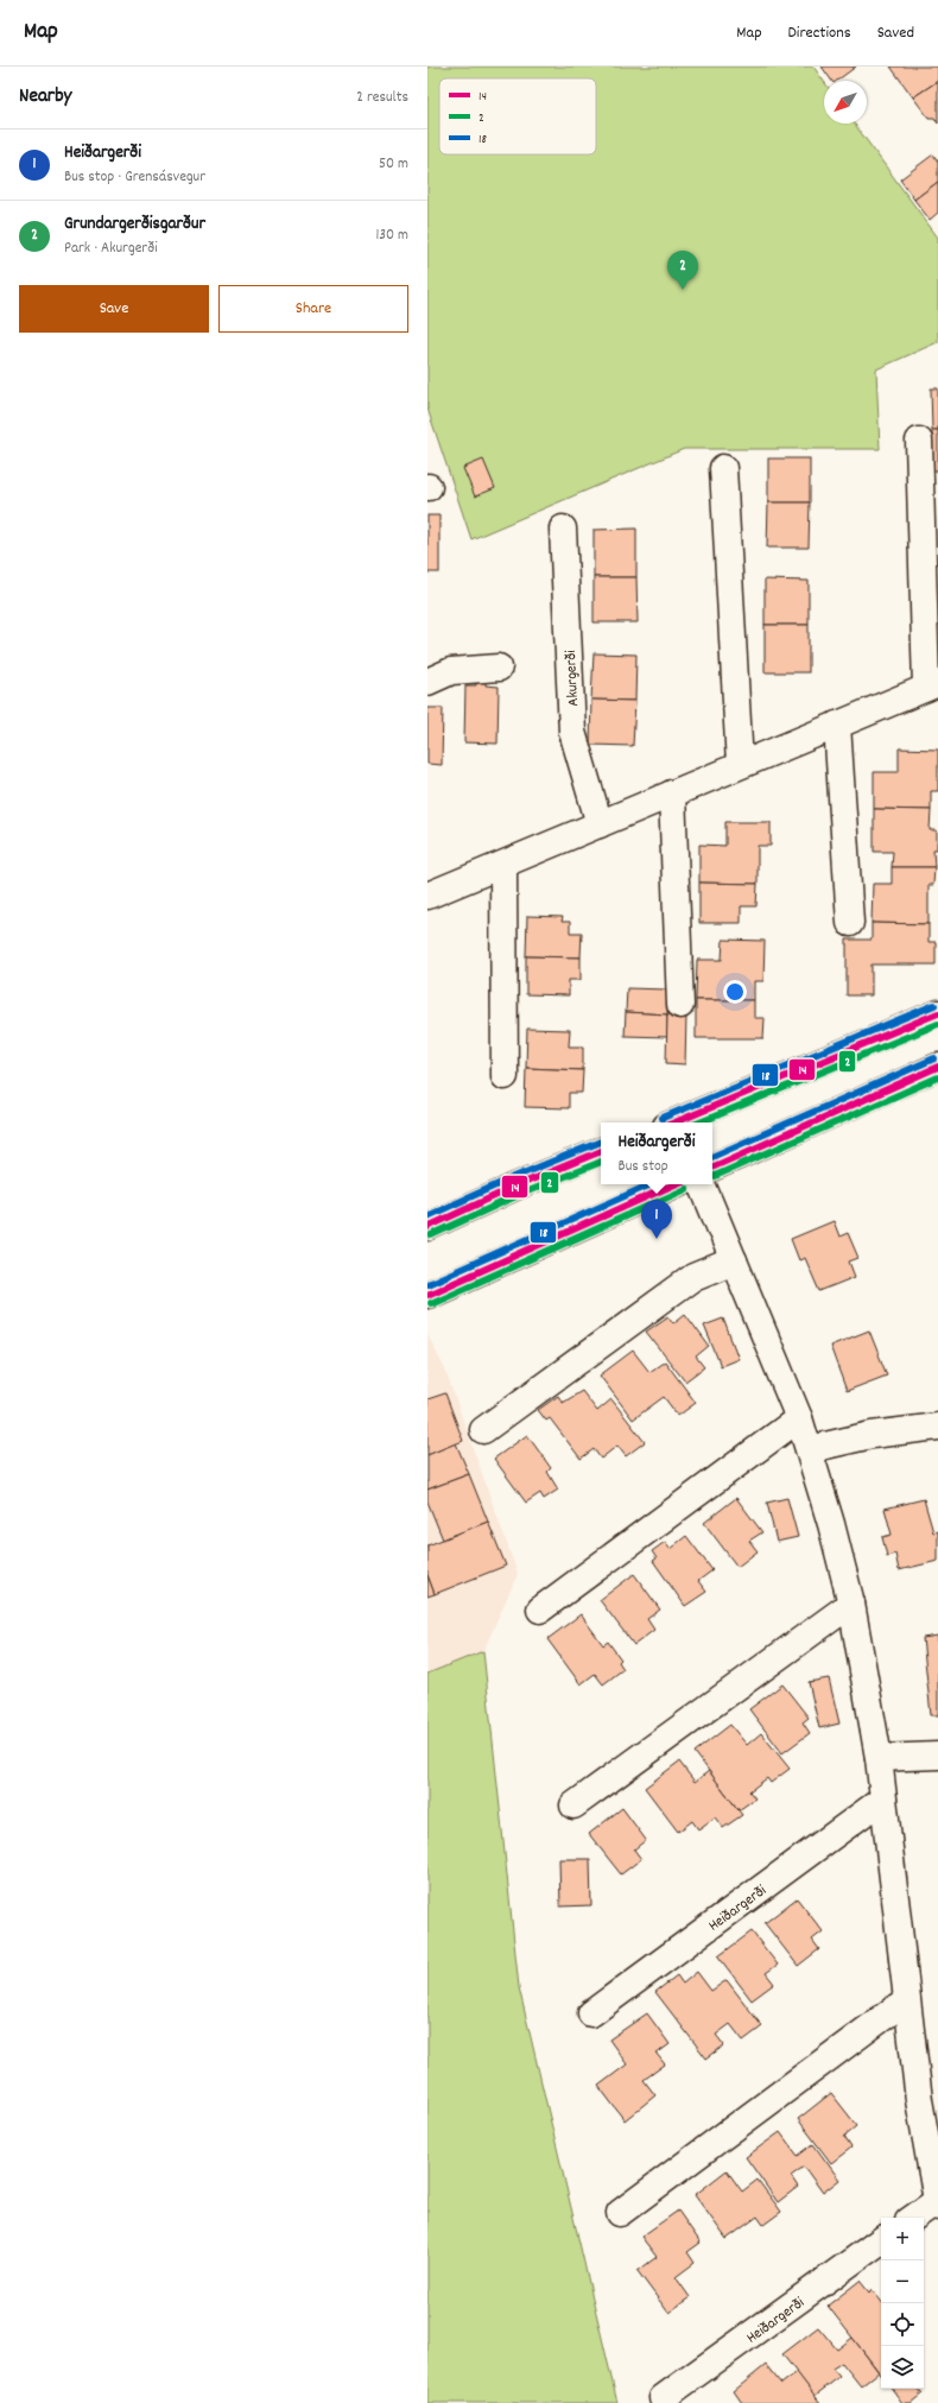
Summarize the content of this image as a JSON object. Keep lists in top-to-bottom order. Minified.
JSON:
{"streets":{"street":["Akurgerði","Heiðargerði"]},"lines":["transit line 18","transit line 14","transit line 2"],"legend":["14","2","18"],"north":"bottom left","page":{"header":"Map","nav":["Map","Directions","Saved"],"heading":["Nearby","2 results"],"list":[{"mark":"1","name":"Heiðargerði","note":"Bus stop · Grensásvegur","value":"50 m"},{"mark":"2","name":"Grundargerðisgarður","note":"Park · Akurgerði","value":"130 m"}],"pins":["2","1"],"buttons":["Save","Share"],"popup":["Heiðargerði","Bus stop"],"map_buttons":["+","−"]}}
